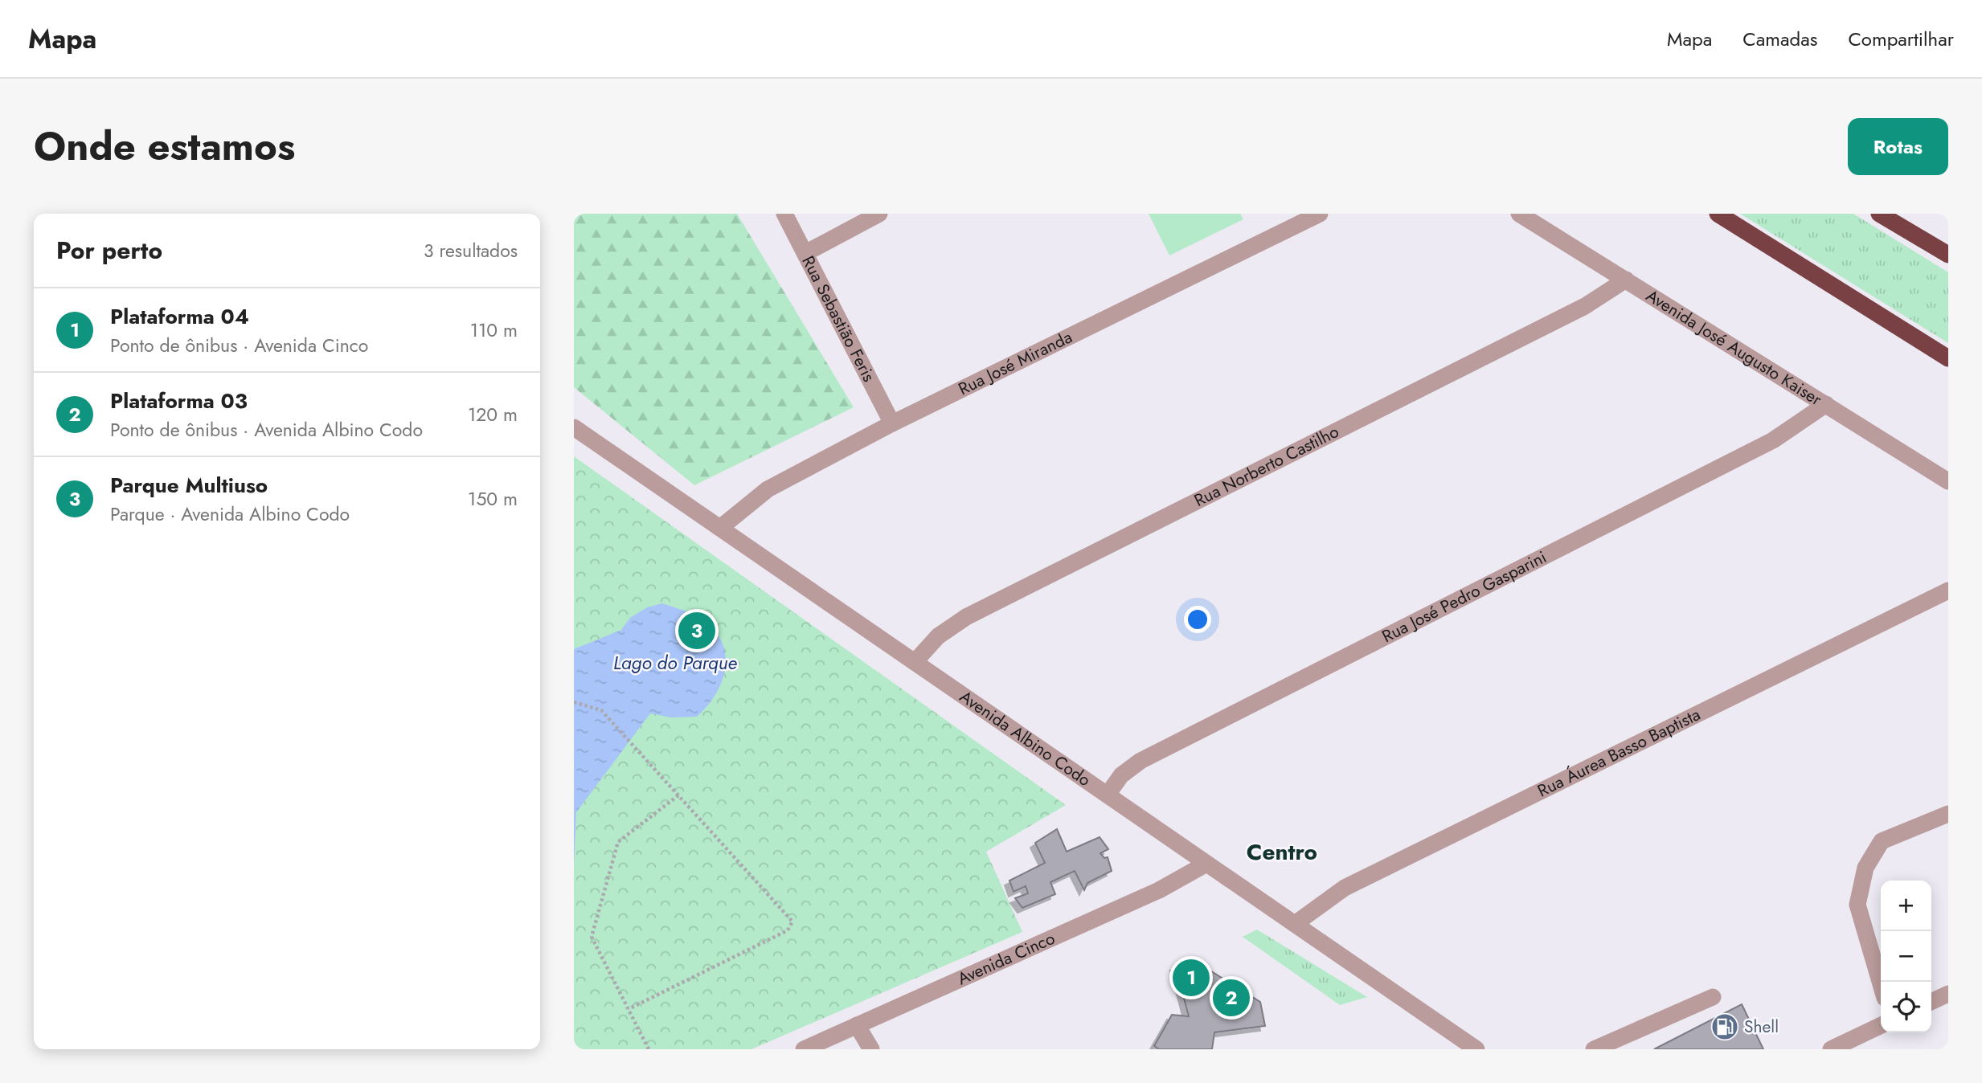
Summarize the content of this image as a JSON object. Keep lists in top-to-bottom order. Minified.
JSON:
{"streets":{"street":["Rua Sebastião Feris","Avenida José Augusto Kaiser","Rua José Miranda","Rua Norberto Castilho","Rua José Pedro Gasparini","Avenida Albino Codo","Rua Áurea Basso Baptista","Avenida Cinco"]},"crossings":[["Rua Sebastião Feris","Rua José Miranda"],["Avenida José Augusto Kaiser","Rua Norberto Castilho"],["Avenida José Augusto Kaiser","Rua José Pedro Gasparini"],["Rua José Miranda","Avenida Albino Codo"],["Rua Norberto Castilho","Avenida Albino Codo"],["Rua José Pedro Gasparini","Avenida Albino Codo"],["Avenida Albino Codo","Rua Áurea Basso Baptista"],["Avenida Albino Codo","Avenida Cinco"]],"districts":["Centro"],"water":["Lago do Parque"],"places":{"fuel station":["Shell"]},"page":{"header":"Mapa","nav":["Mapa","Camadas","Compartilhar"],"title":"Onde estamos","buttons":"Rotas","heading":["Por perto","3 resultados"],"list":[{"mark":"1","name":"Plataforma 04","note":"Ponto de ônibus · Avenida Cinco","value":"110 m"},{"mark":"2","name":"Plataforma 03","note":"Ponto de ônibus · Avenida Albino Codo","value":"120 m"},{"mark":"3","name":"Parque Multiuso","note":"Parque · Avenida Albino Codo","value":"150 m"}],"pins":["3","1","2"],"map_buttons":["+","−"]}}
